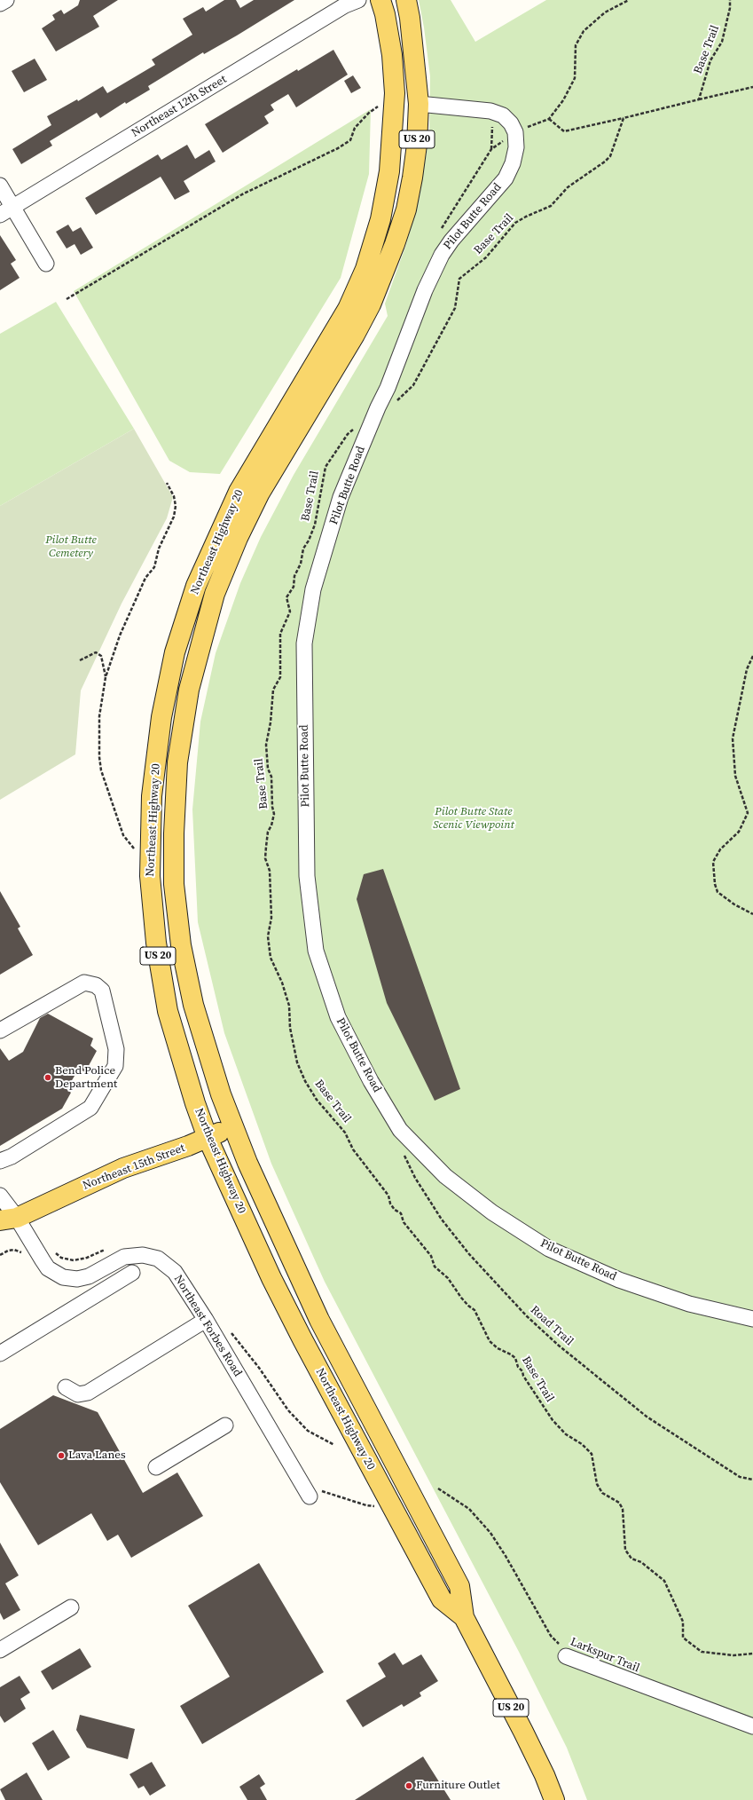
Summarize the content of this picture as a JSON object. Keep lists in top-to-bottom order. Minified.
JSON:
{"streets":{"main road":["US 20","Northeast Highway 20","Northeast 15th Street"],"street":["Northeast 12th Street","Pilot Butte Road","Northeast Forbes Road"],"path":["Base Trail","Road Trail","Larkspur Trail"]},"crossings":[["Northeast Highway 20","Northeast 15th Street"],["Northeast 15th Street","Northeast Forbes Road"]],"parks":["Pilot Butte Cemetery","Pilot Butte State Scenic Viewpoint"],"places":["Bend Police Department","Lava Lanes","Furniture Outlet"]}
